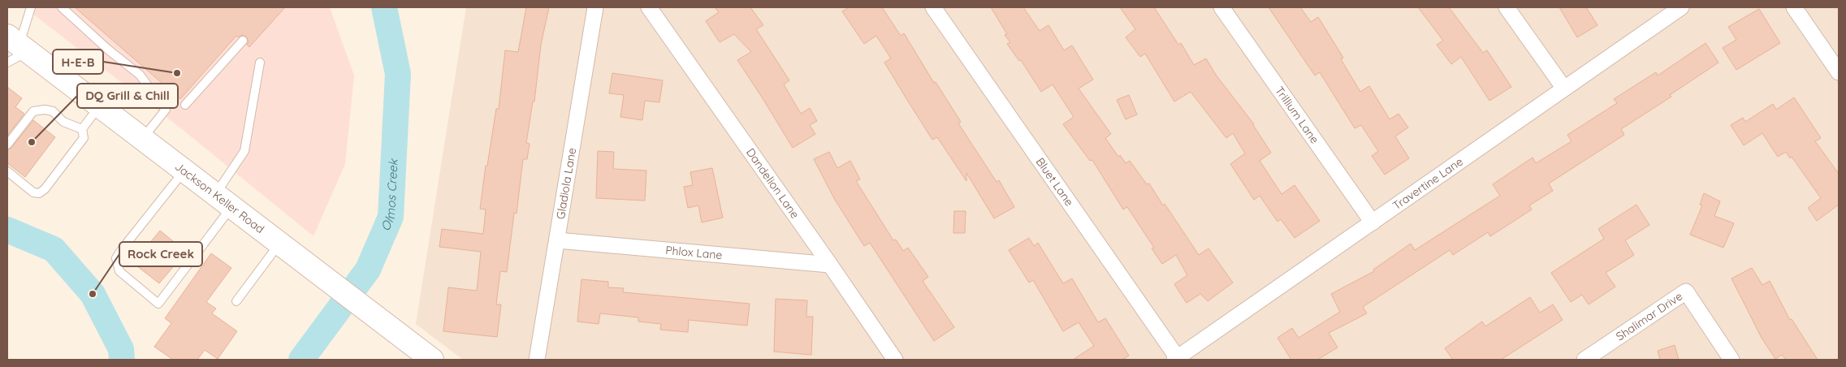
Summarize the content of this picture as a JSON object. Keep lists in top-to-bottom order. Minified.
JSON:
{"streets":{"main road":["Jackson Keller Road"],"street":["Trillium Lane","Dandelion Lane","Bluet Lane","Gladiola Lane","Travertine Lane","Phlox Lane","Shalimar Drive"]},"crossings":[["Trillium Lane","Travertine Lane"],["Dandelion Lane","Phlox Lane"],["Bluet Lane","Travertine Lane"],["Gladiola Lane","Phlox Lane"]],"water":["Olmos Creek"],"places":["H-E-B","DQ Grill & Chill","Rock Creek"]}
